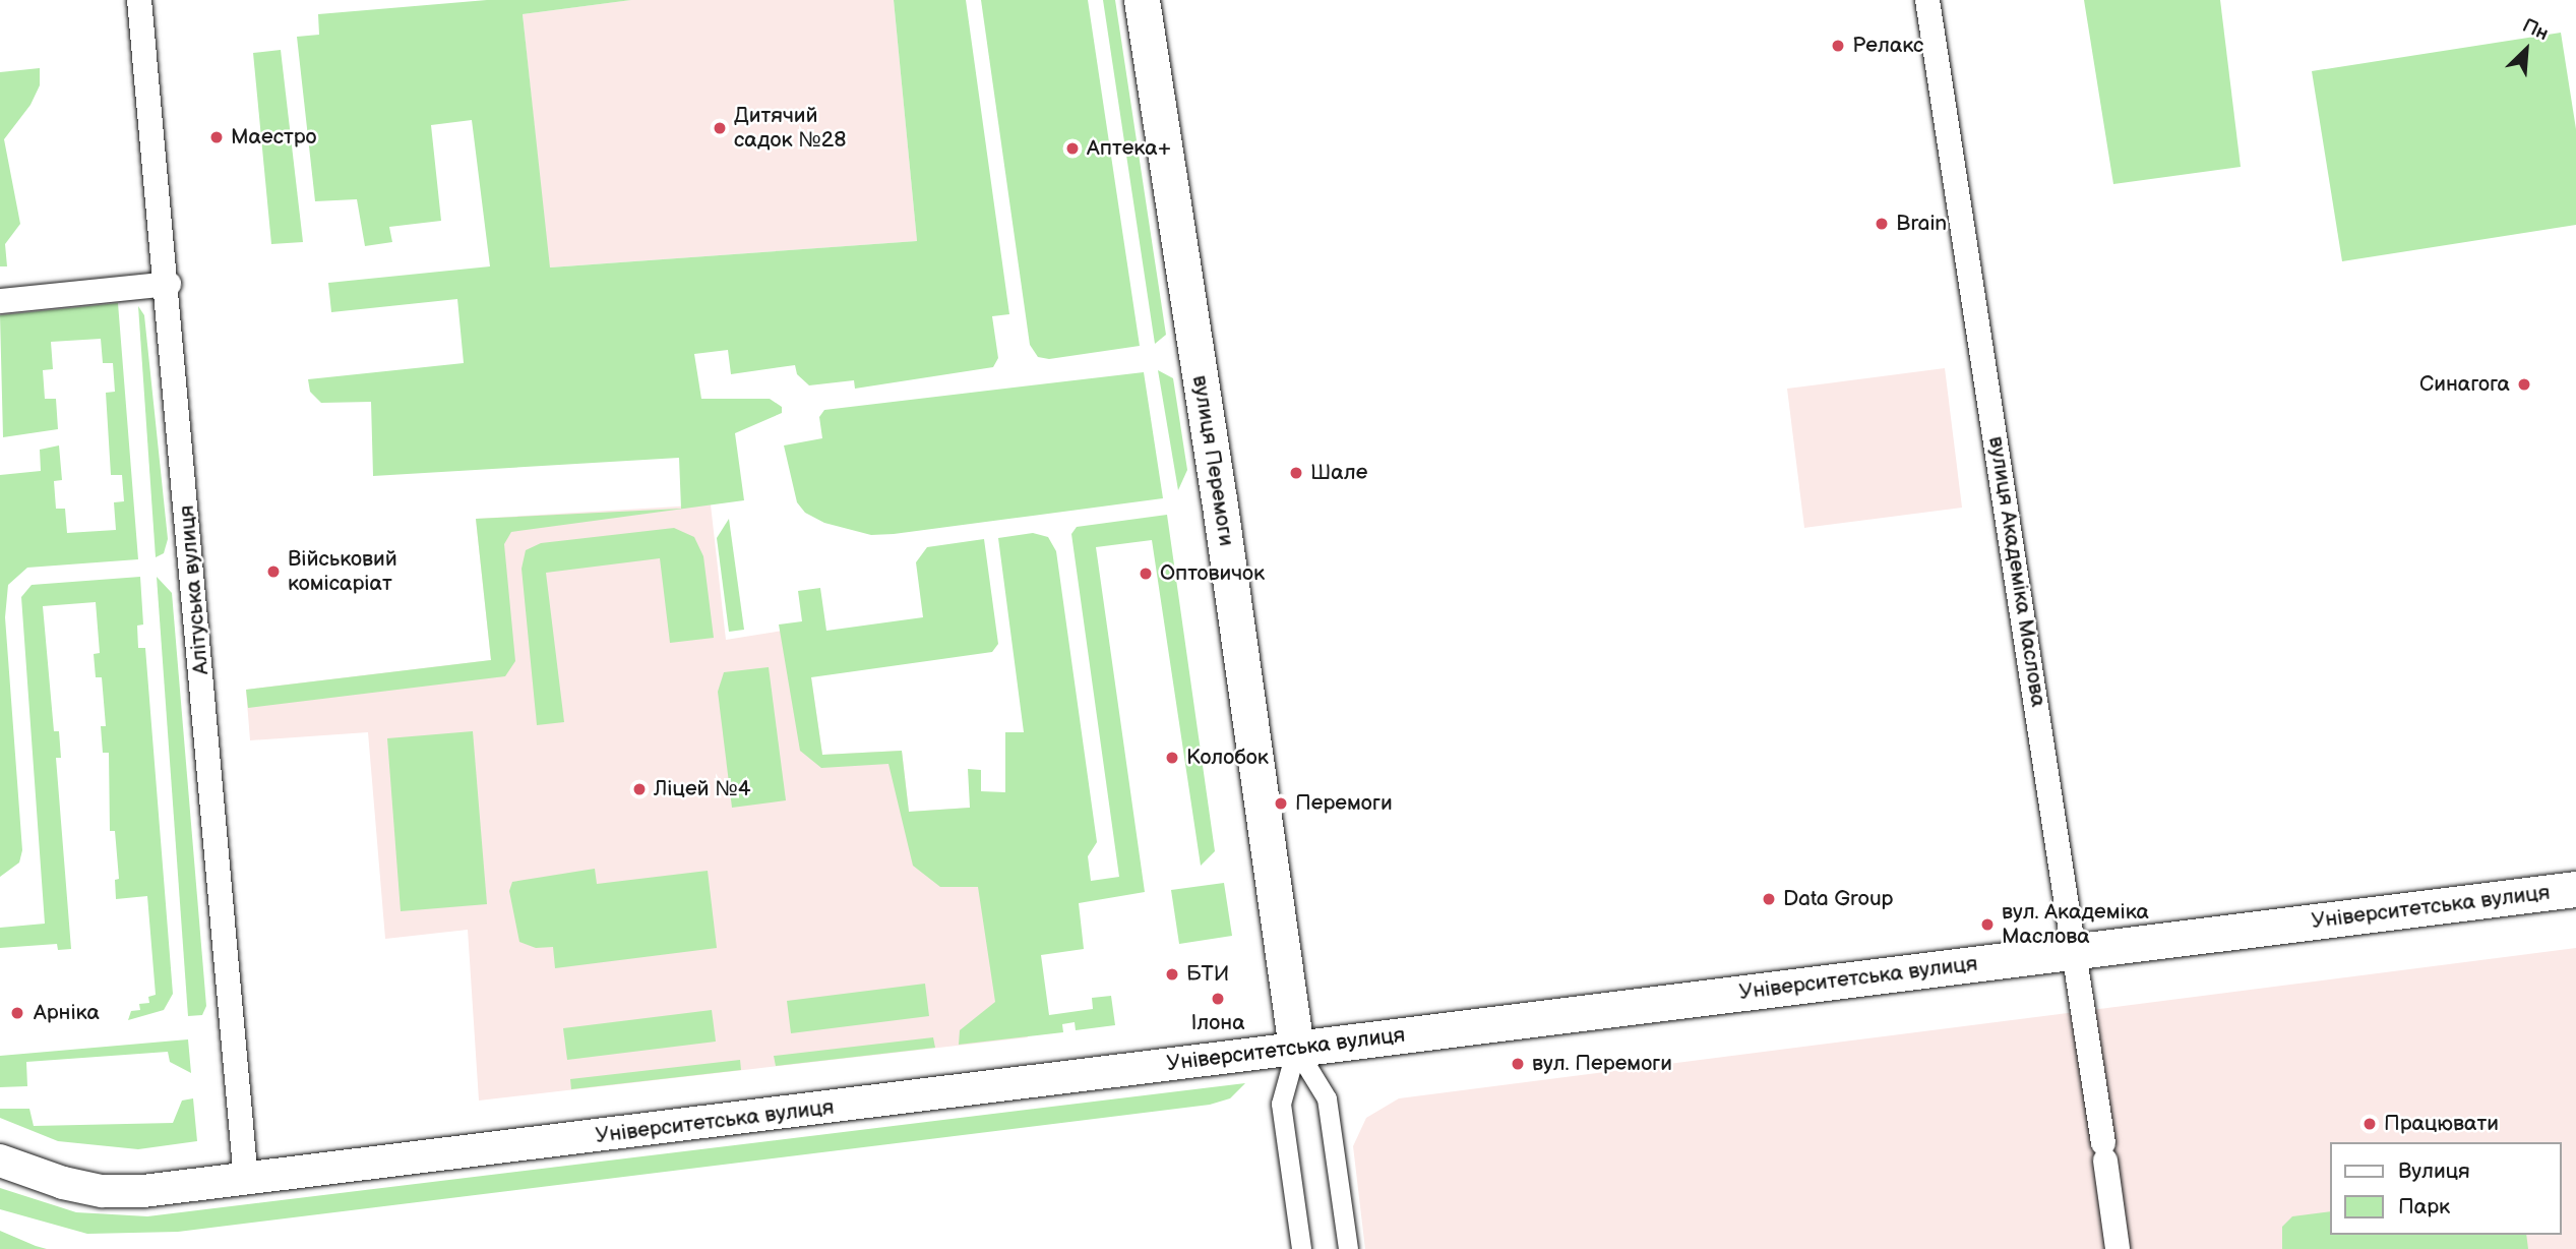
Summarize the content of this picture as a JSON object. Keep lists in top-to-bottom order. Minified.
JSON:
{"streets":{"main road":["вулиця Перемоги","Університетська вулиця"],"street":["вулиця Академіка Маслова","Алітуська вулиця"]},"crossings":[["вулиця Перемоги","Університетська вулиця"],["вулиця Академіка Маслова","Університетська вулиця"],["Алітуська вулиця","Університетська вулиця"]],"places":["Релакс","Дитячий садок №28","Маестро","Аптека+","Brain","Синагога","Шале","Військовий комісаріат","Оптовичок","Колобок","Ліцей №4","Перемоги","Data Group","вул. Академіка Маслова","БТИ","Ілона","Арніка","вул. Перемоги","Працювати"],"legend":["Вулиця","Парк"],"north":"top right"}
